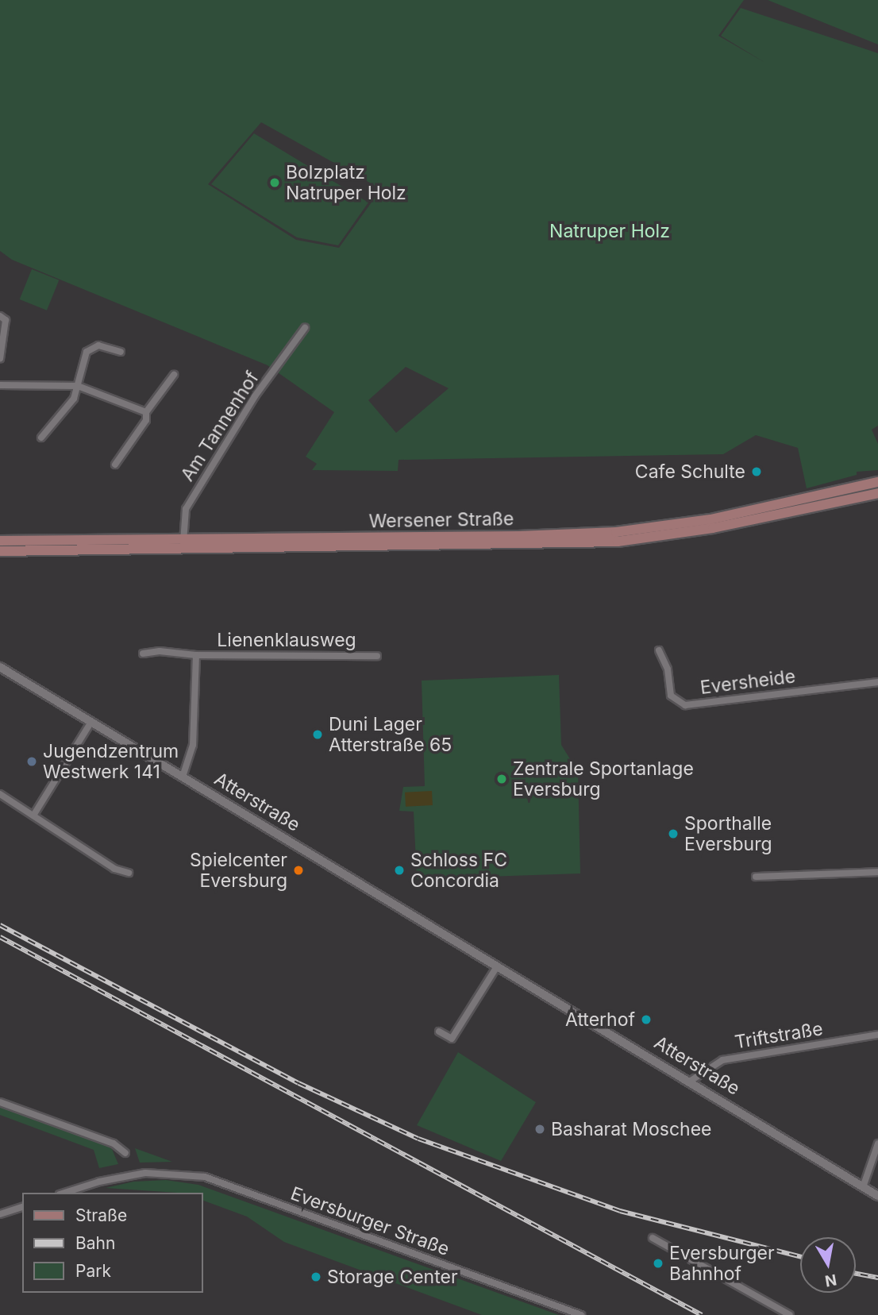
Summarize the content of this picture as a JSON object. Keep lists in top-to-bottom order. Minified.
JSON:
{"streets":{"main road":["Wersener Straße"],"street":["Am Tannenhof","Lienenklausweg","Eversheide","Atterstraße","Triftstraße","Eversburger Straße"]},"crossings":[["Am Tannenhof","Wersener Straße"],["Atterstraße","Triftstraße"]],"parks":["Natruper Holz"],"places":["Bolzplatz Natruper Holz","Cafe Schulte","Duni Lager Atterstraße 65","Jugendzentrum Westwerk 141","Zentrale Sportanlage Eversburg","Sporthalle Eversburg","Spielcenter Eversburg","Schloss FC Concordia","Atterhof","Basharat Moschee","Eversburger Bahnhof","Storage Center"],"legend":["Straße","Bahn","Park"],"north":"bottom"}
